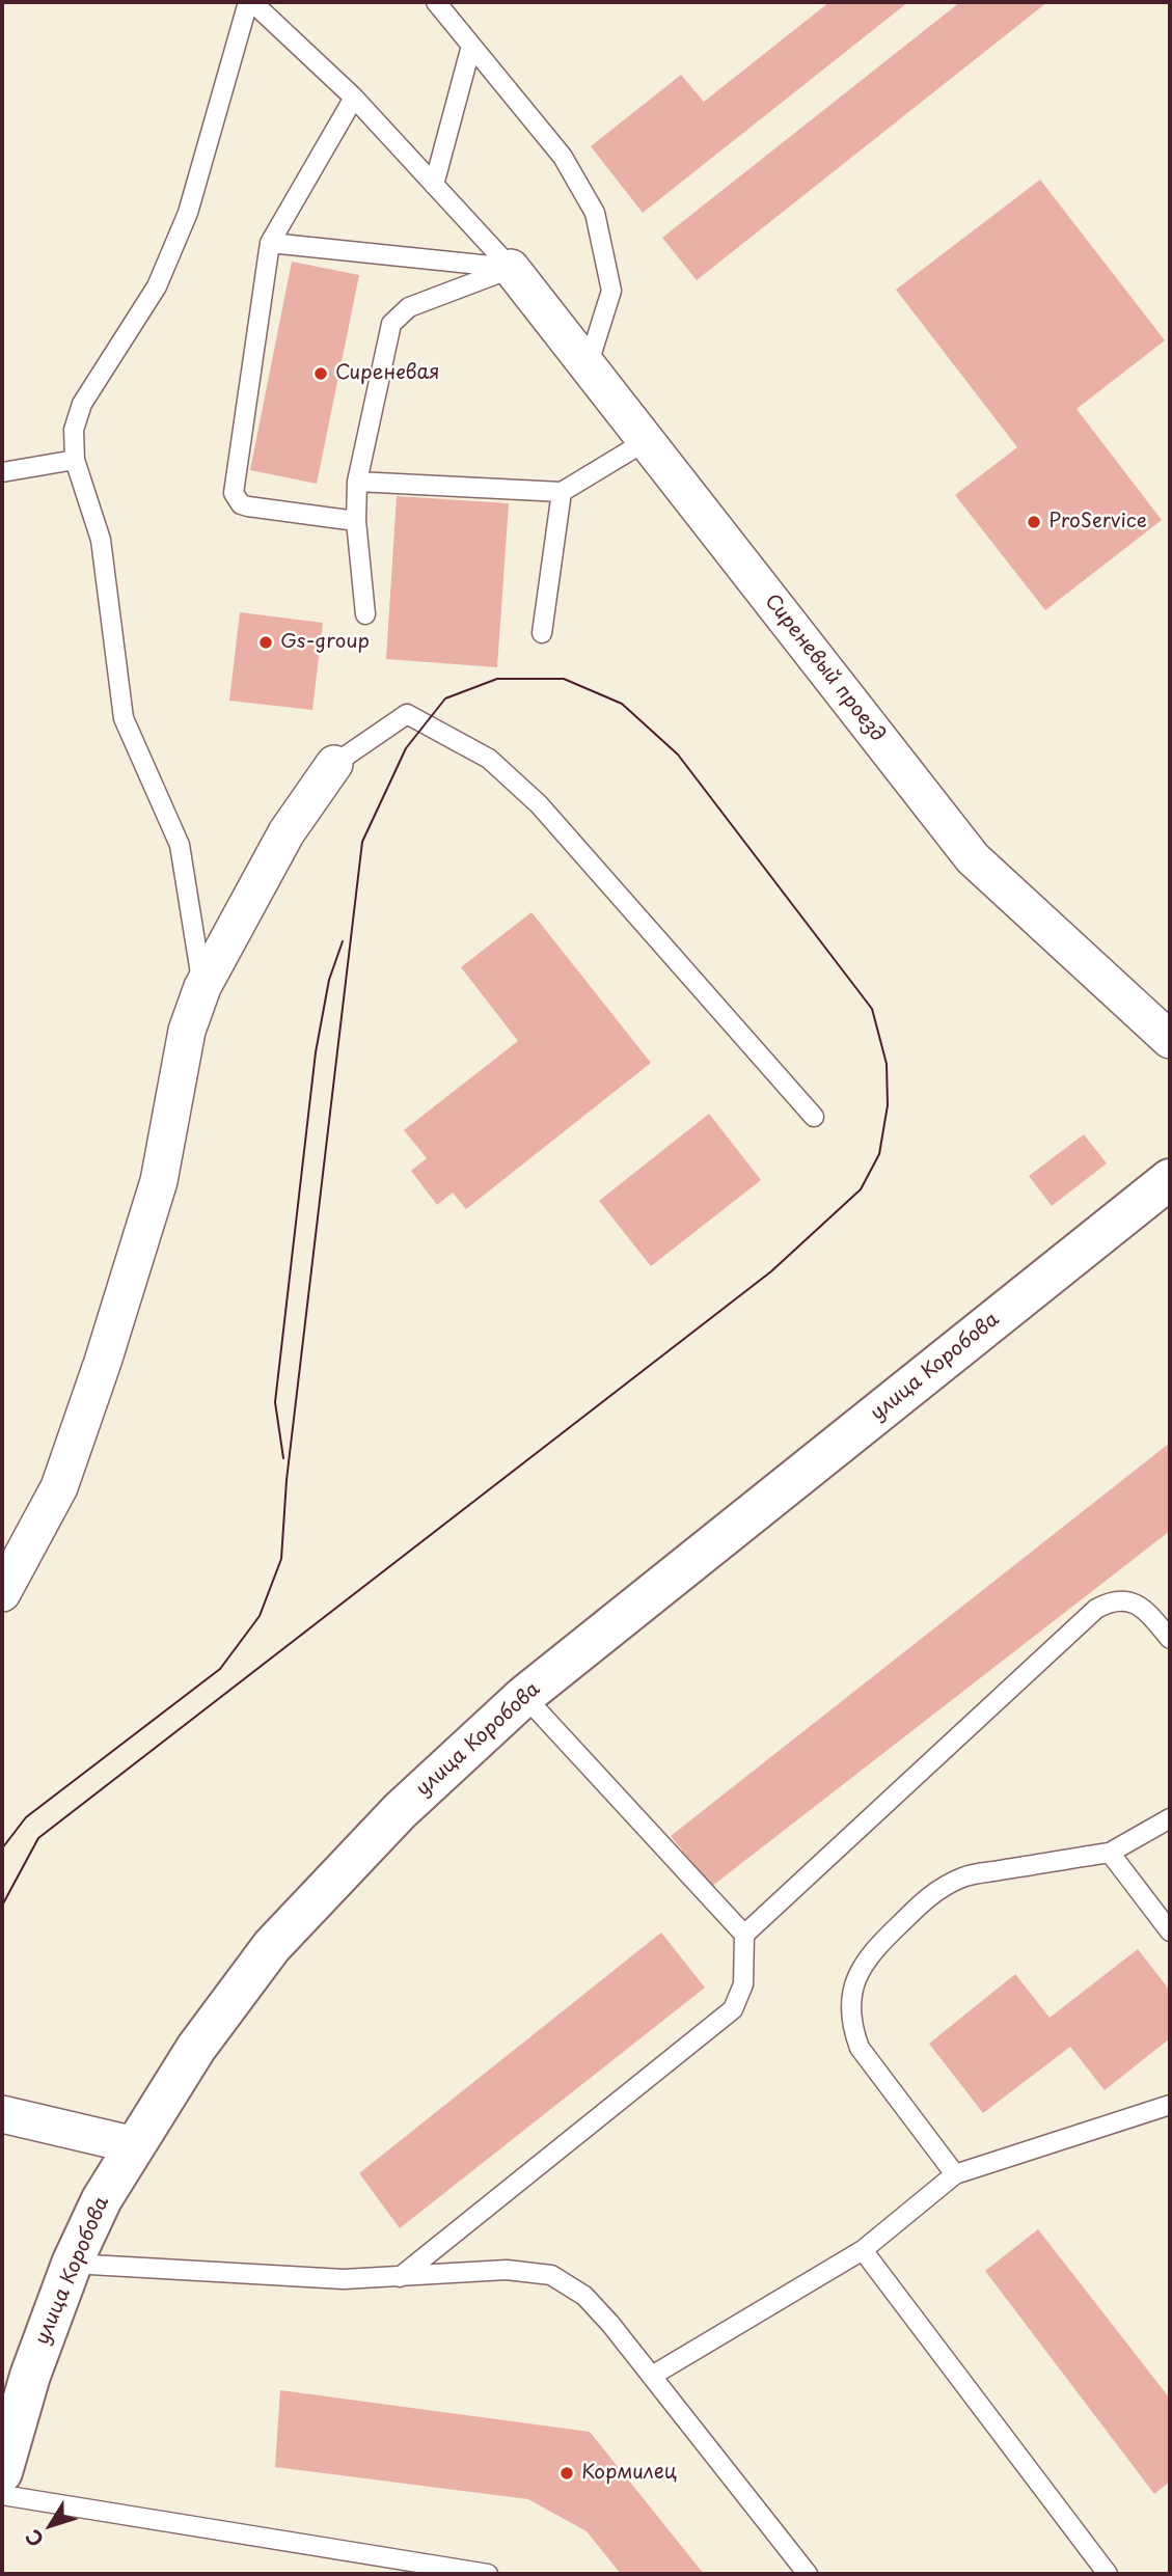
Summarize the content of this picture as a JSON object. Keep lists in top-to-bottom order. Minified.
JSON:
{"streets":{"street":["Сиреневый проезд","улица Коробова"]},"places":["Сиреневая","ProService","Gs-group","Кормилец"],"north":"bottom left"}
